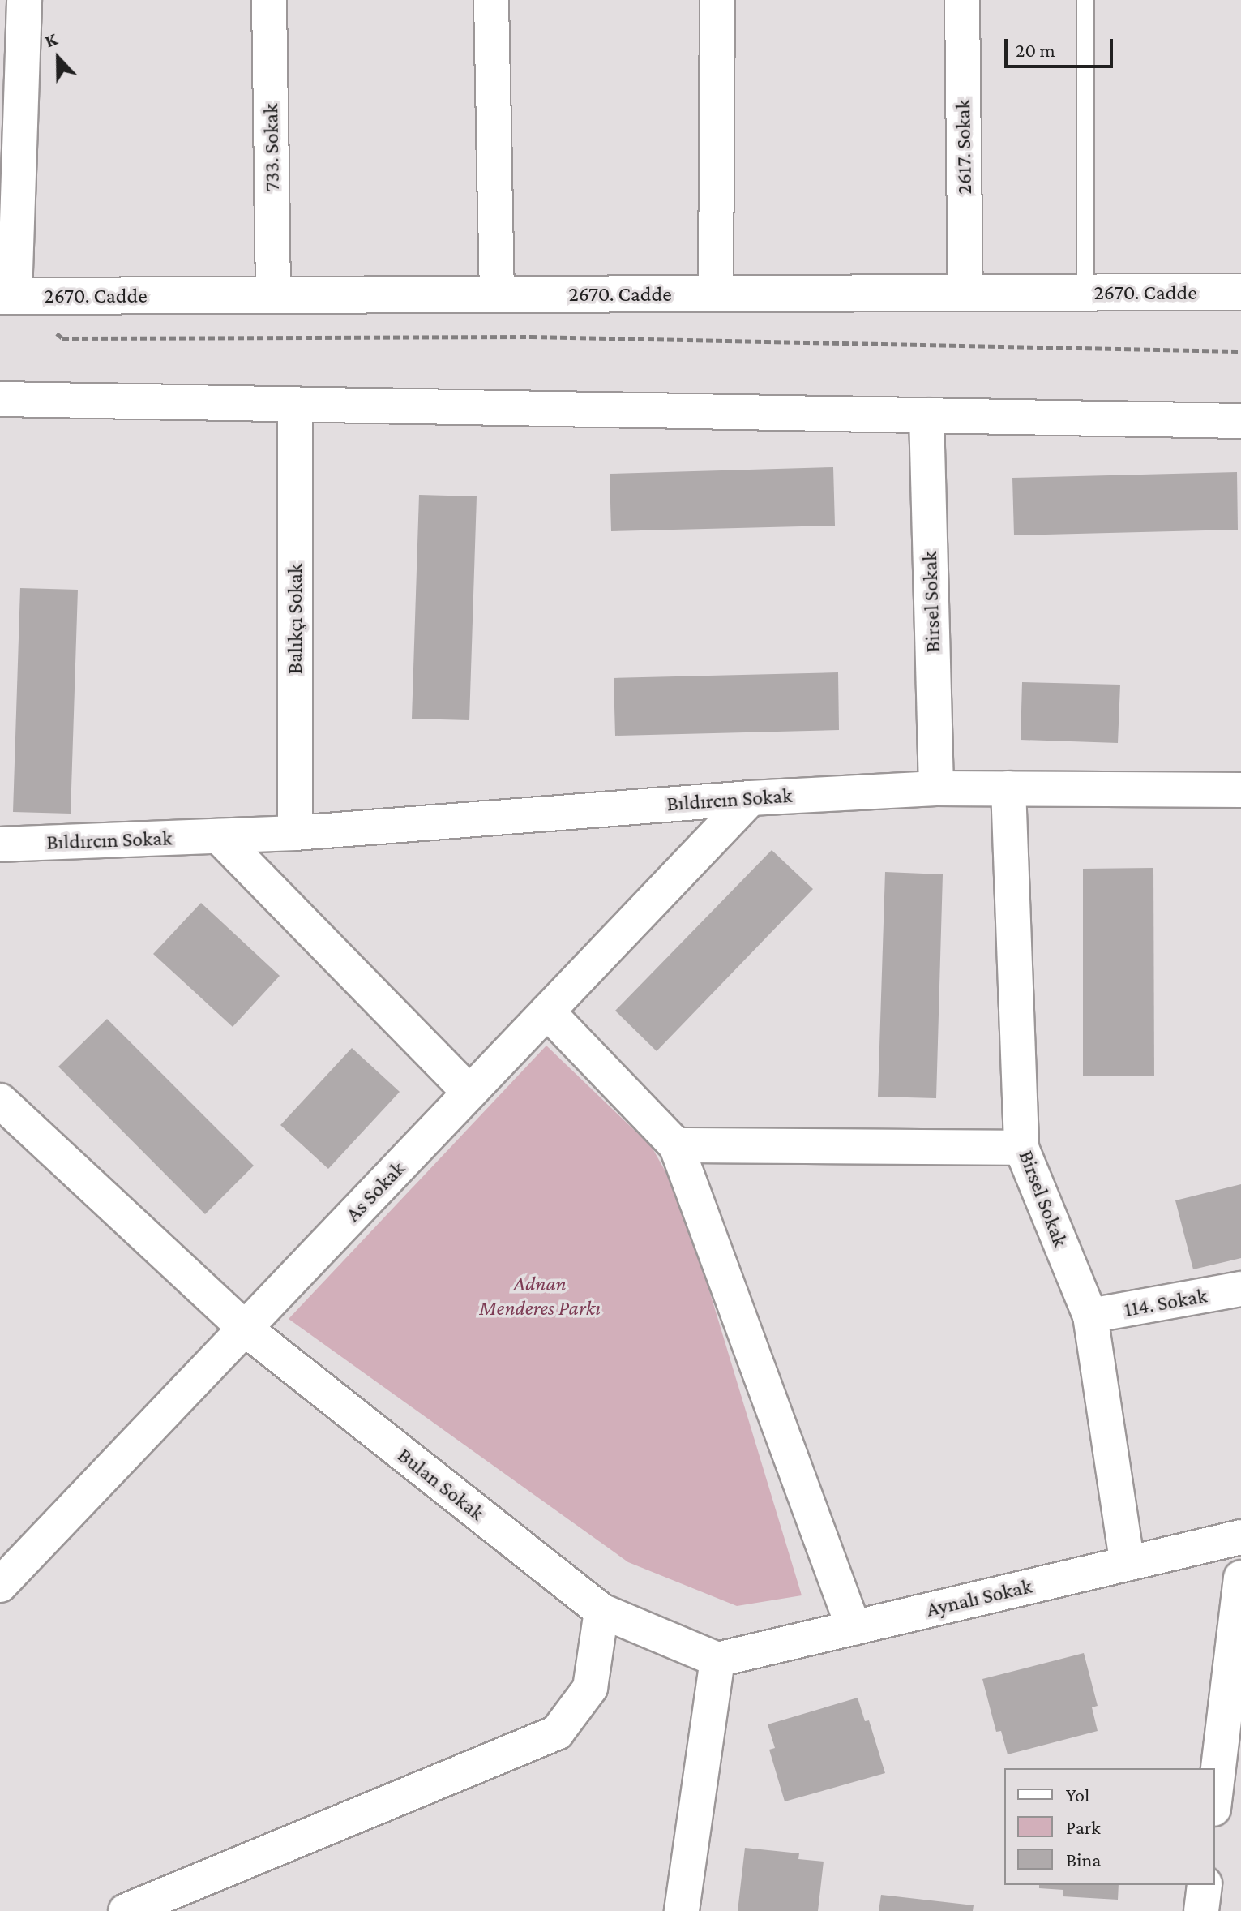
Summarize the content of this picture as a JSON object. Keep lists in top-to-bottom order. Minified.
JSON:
{"streets":{"main road":["2670. Cadde"],"street":["2617. Sokak","733. Sokak","Birsel Sokak","Balıkçı Sokak","Bıldırcın Sokak","As Sokak","114. Sokak","Bulan Sokak","Aynalı Sokak"]},"crossings":[["2617. Sokak","2670. Cadde"],["733. Sokak","2670. Cadde"],["Birsel Sokak","Bıldırcın Sokak"],["Birsel Sokak","114. Sokak"],["Birsel Sokak","Aynalı Sokak"],["Balıkçı Sokak","Bıldırcın Sokak"],["Bıldırcın Sokak","As Sokak"],["As Sokak","Bulan Sokak"],["Bulan Sokak","Aynalı Sokak"]],"parks":["Adnan Menderes Parkı"],"legend":["Yol","Park","Bina"],"scale_bar":"20 m","north":"top"}
